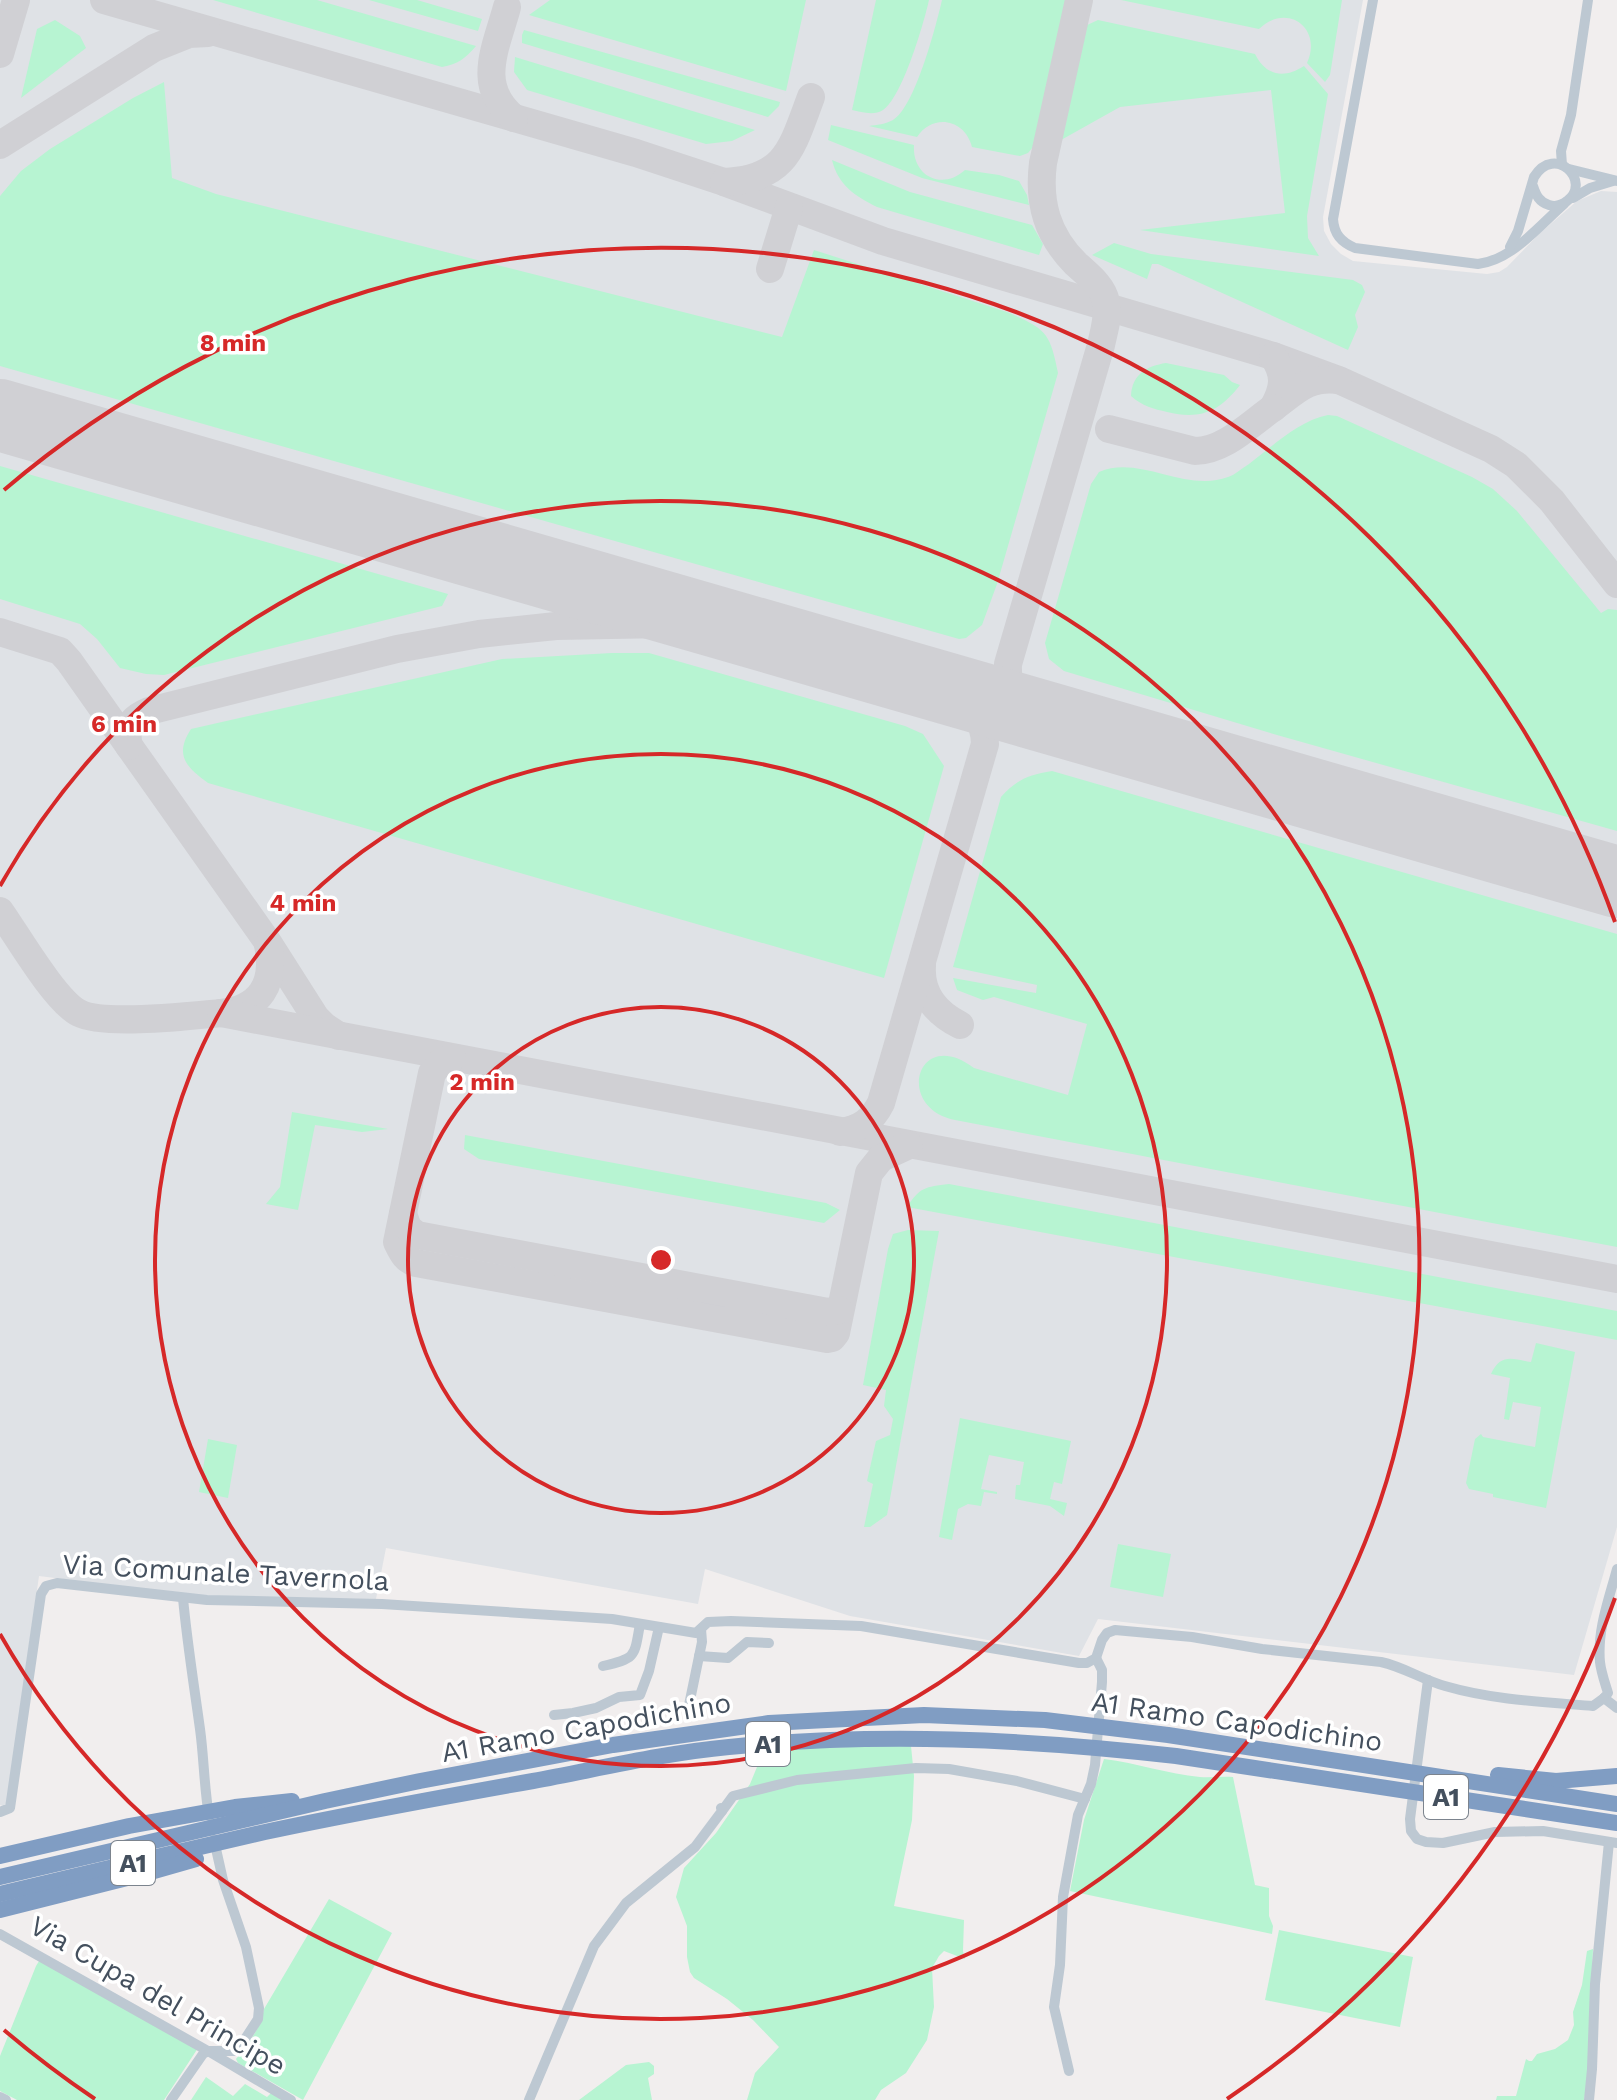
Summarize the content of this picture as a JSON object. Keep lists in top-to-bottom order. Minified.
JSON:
{"streets":{"highway":["A1 Ramo Capodichino","A1"],"street":["Via Comunale Tavernola","Via Cupa del Principe"]},"rings":["8 min","6 min","4 min","2 min"]}
